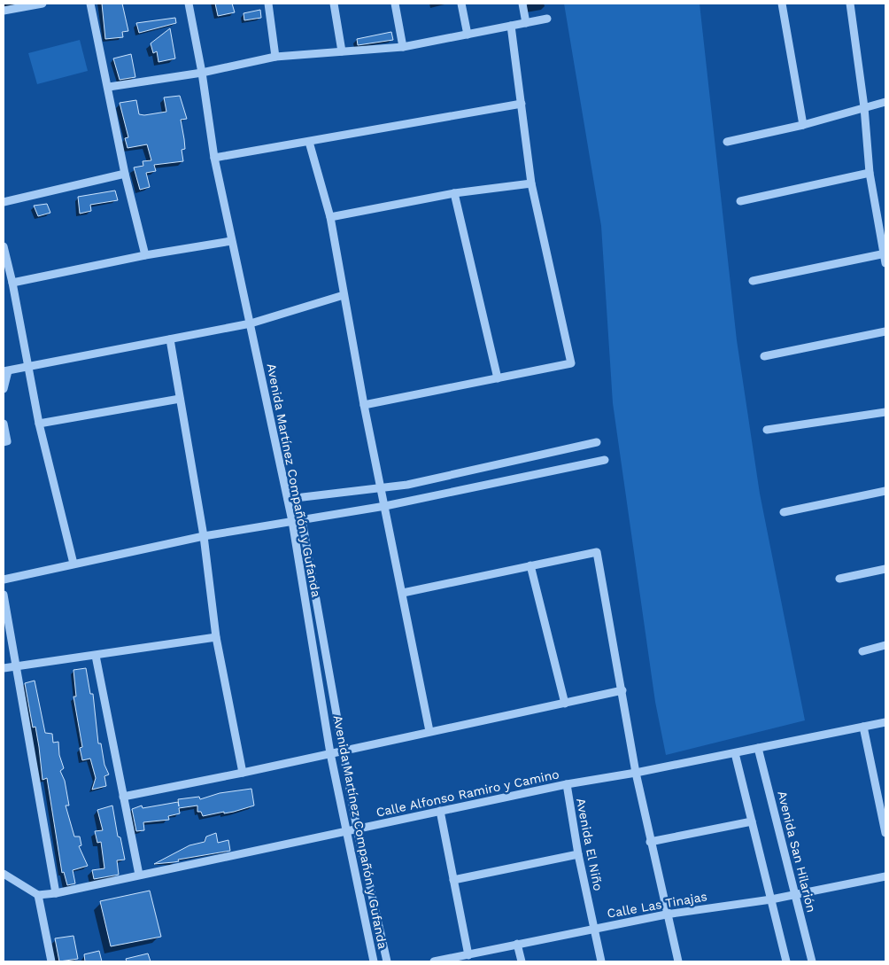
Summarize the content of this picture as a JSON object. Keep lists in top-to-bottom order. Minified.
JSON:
{"streets":{"street":["Avenida Martínez Compañón y Gufanda","Calle Alfonso Ramiro y Camino","Avenida El Niño","Avenida San Hilarión","Calle Las Tinajas"]},"crossings":[["Avenida Martínez Compañón y Gufanda","Calle Alfonso Ramiro y Camino"],["Calle Alfonso Ramiro y Camino","Avenida El Niño"],["Calle Alfonso Ramiro y Camino","Avenida San Hilarión"],["Avenida El Niño","Calle Las Tinajas"],["Avenida San Hilarión","Calle Las Tinajas"]]}
